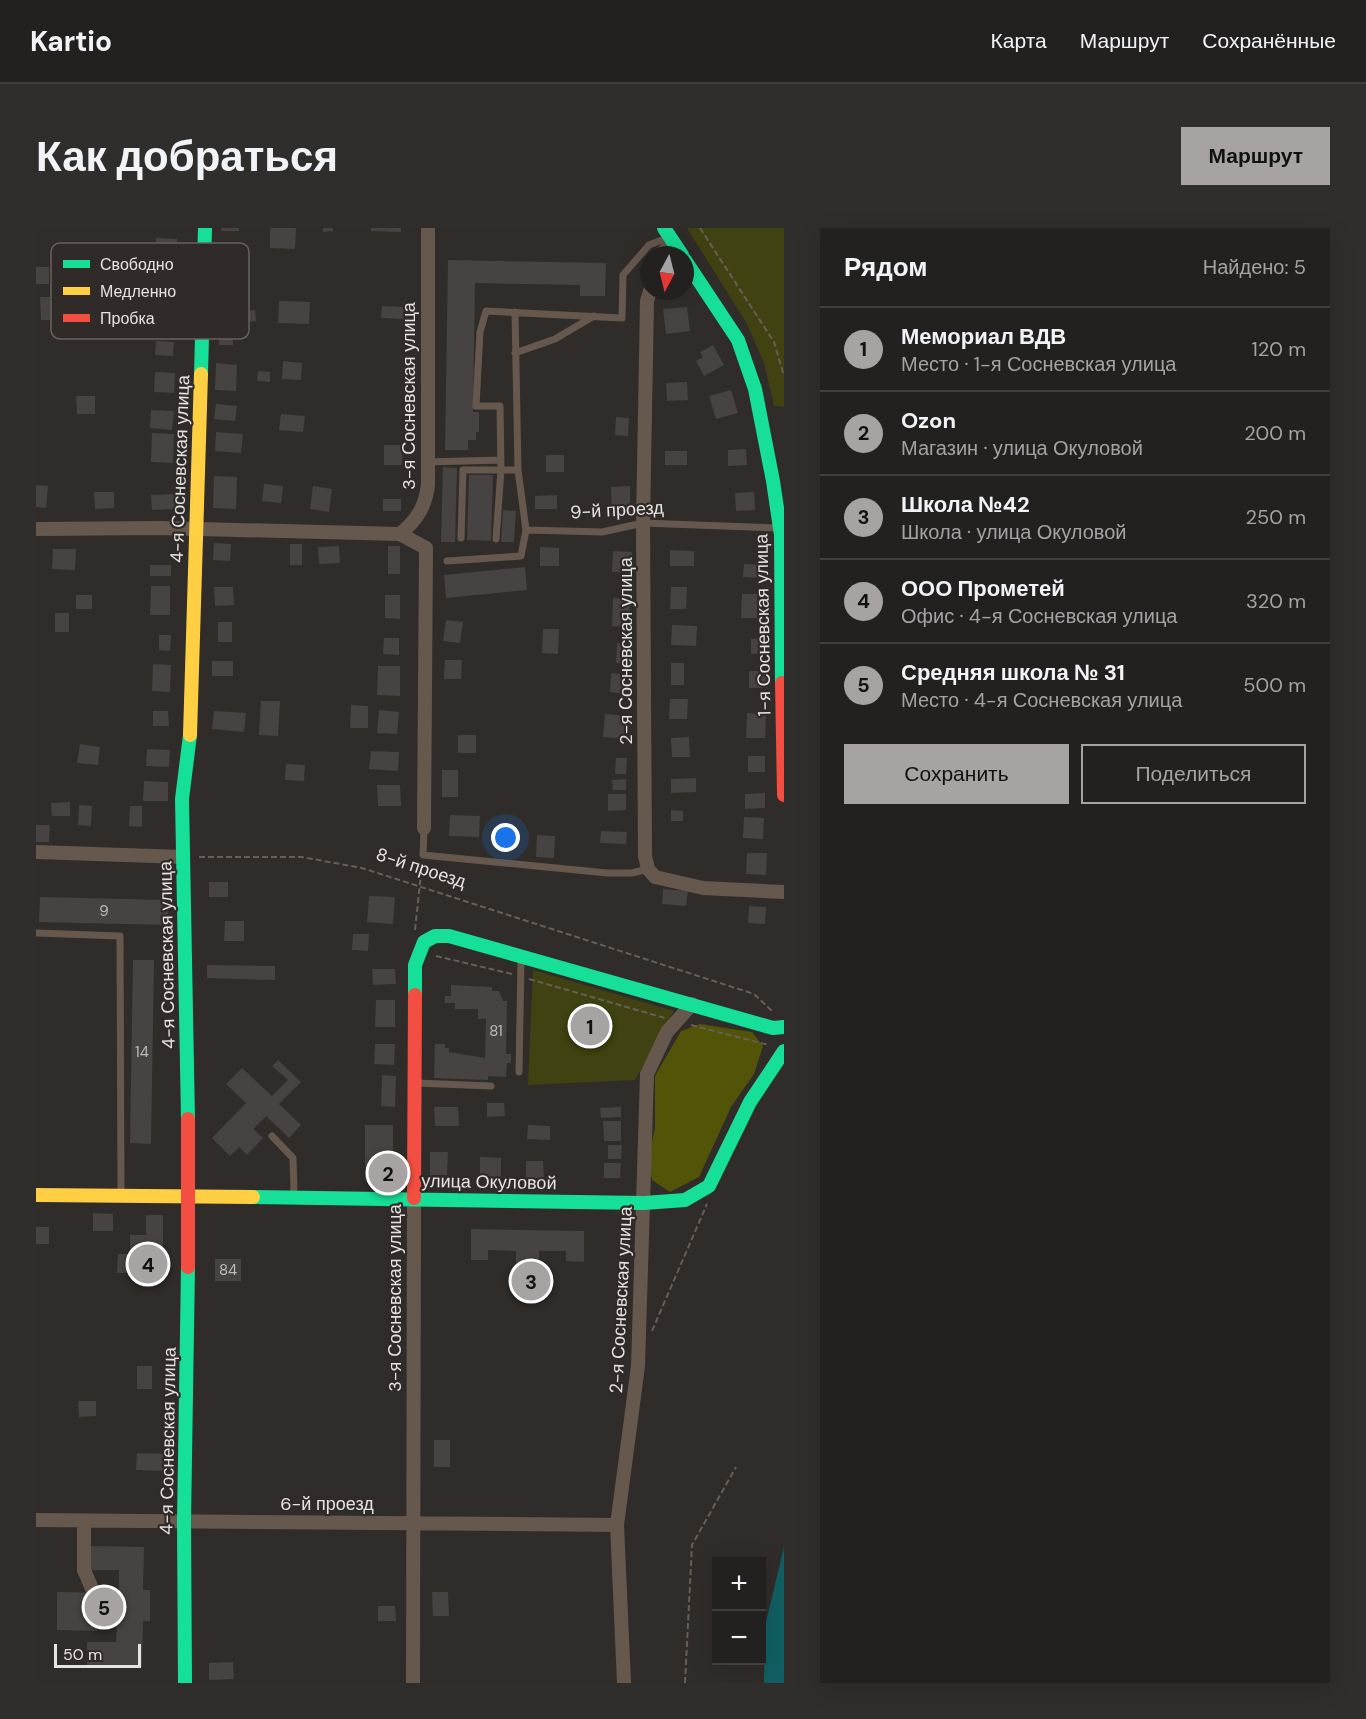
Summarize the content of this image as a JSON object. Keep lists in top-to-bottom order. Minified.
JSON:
{"streets":{"main road":["3-я Сосневская улица","4-я Сосневская улица","1-я Сосневская улица","улица Окуловой"],"street":["2-я Сосневская улица","6-й проезд"],"lane":["9-й проезд"],"path":["8-й проезд"]},"crossings":[["3-я Сосневская улица","улица Окуловой"],["3-я Сосневская улица","6-й проезд"],["4-я Сосневская улица","8-й проезд"],["4-я Сосневская улица","улица Окуловой"],["4-я Сосневская улица","6-й проезд"],["9-й проезд","1-я Сосневская улица"],["9-й проезд","2-я Сосневская улица"],["2-я Сосневская улица","улица Окуловой"],["2-я Сосневская улица","6-й проезд"]],"house_numbers":["9","81","14","84"],"legend":["Свободно","Медленно","Пробка"],"scale_bar":"50 m","north":"bottom","page":{"header":"Kartio","nav":["Карта","Маршрут","Сохранённые"],"buttons":["Маршрут",["Сохранить","Поделиться"]],"title":"Как добраться","heading":["Рядом","Найдено: 5"],"list":[{"mark":"1","name":"Мемориал ВДВ","note":"Место · 1-я Сосневская улица","value":"120 m"},{"mark":"2","name":"Ozon","note":"Магазин · улица Окуловой","value":"200 m"},{"mark":"3","name":"Школа №42","note":"Школа · улица Окуловой","value":"250 m"},{"mark":"4","name":"ООО Прометей","note":"Офис · 4-я Сосневская улица","value":"320 m"},{"mark":"5","name":"Средняя школа № 31","note":"Место · 4-я Сосневская улица","value":"500 m"}],"pins":["1","2","4","3","5"],"map_buttons":["+","−"],"scale":"50 m"}}
